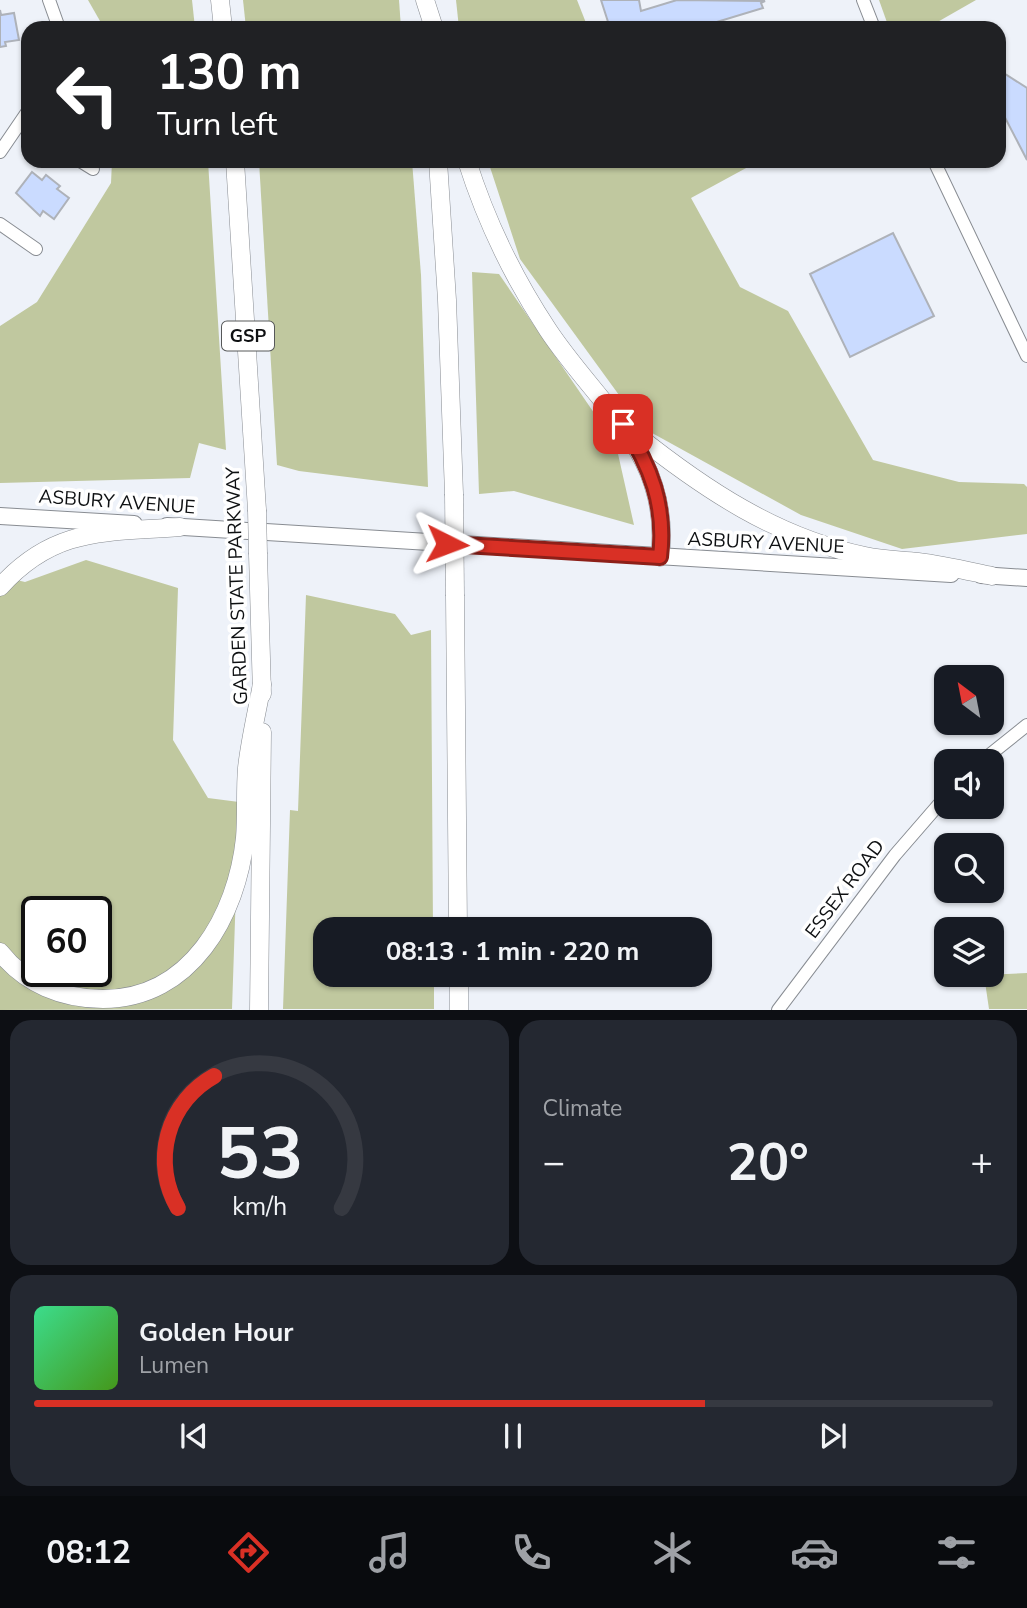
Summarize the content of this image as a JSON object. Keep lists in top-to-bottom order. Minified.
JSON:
{"streets":{"highway":["GSP","GARDEN STATE PARKWAY"],"main road":["ASBURY AVENUE"],"street":["ESSEX ROAD"]},"north":"top left","page":{"turn":["130 m","Turn left"],"limit":"60","trip":"08:13 · 1 min · 220 m","tile":"Climate","heat":["−","20°","+"],"song":["Golden Hour","Lumen"],"tabs":"08:12","gauge":["53","km/h"]}}
